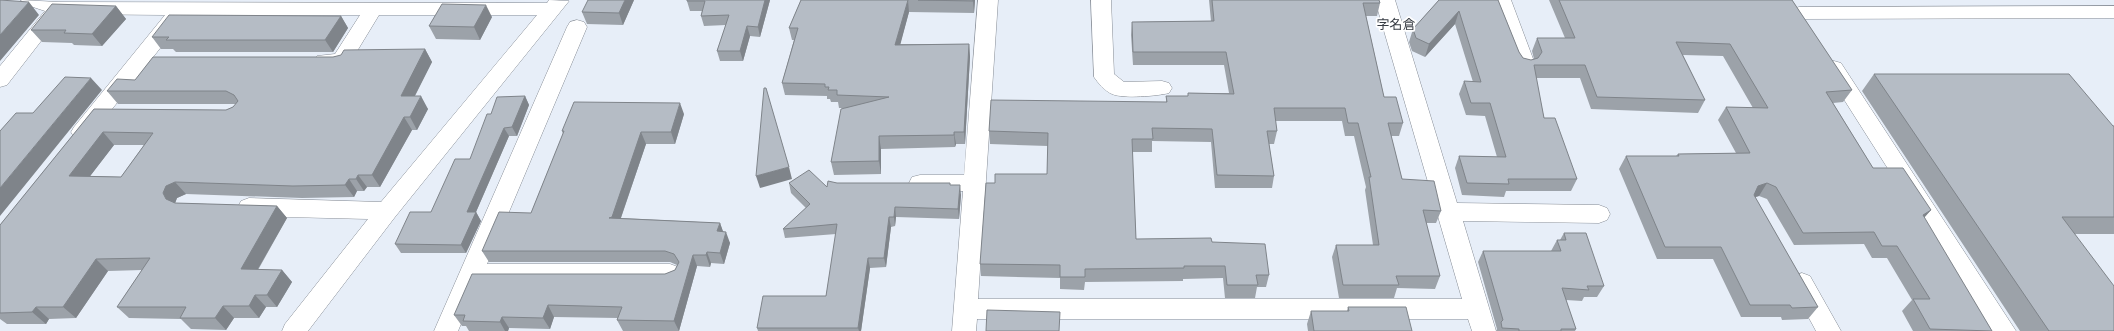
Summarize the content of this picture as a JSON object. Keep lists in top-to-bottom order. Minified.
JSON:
{"districts":["字名倉"]}
